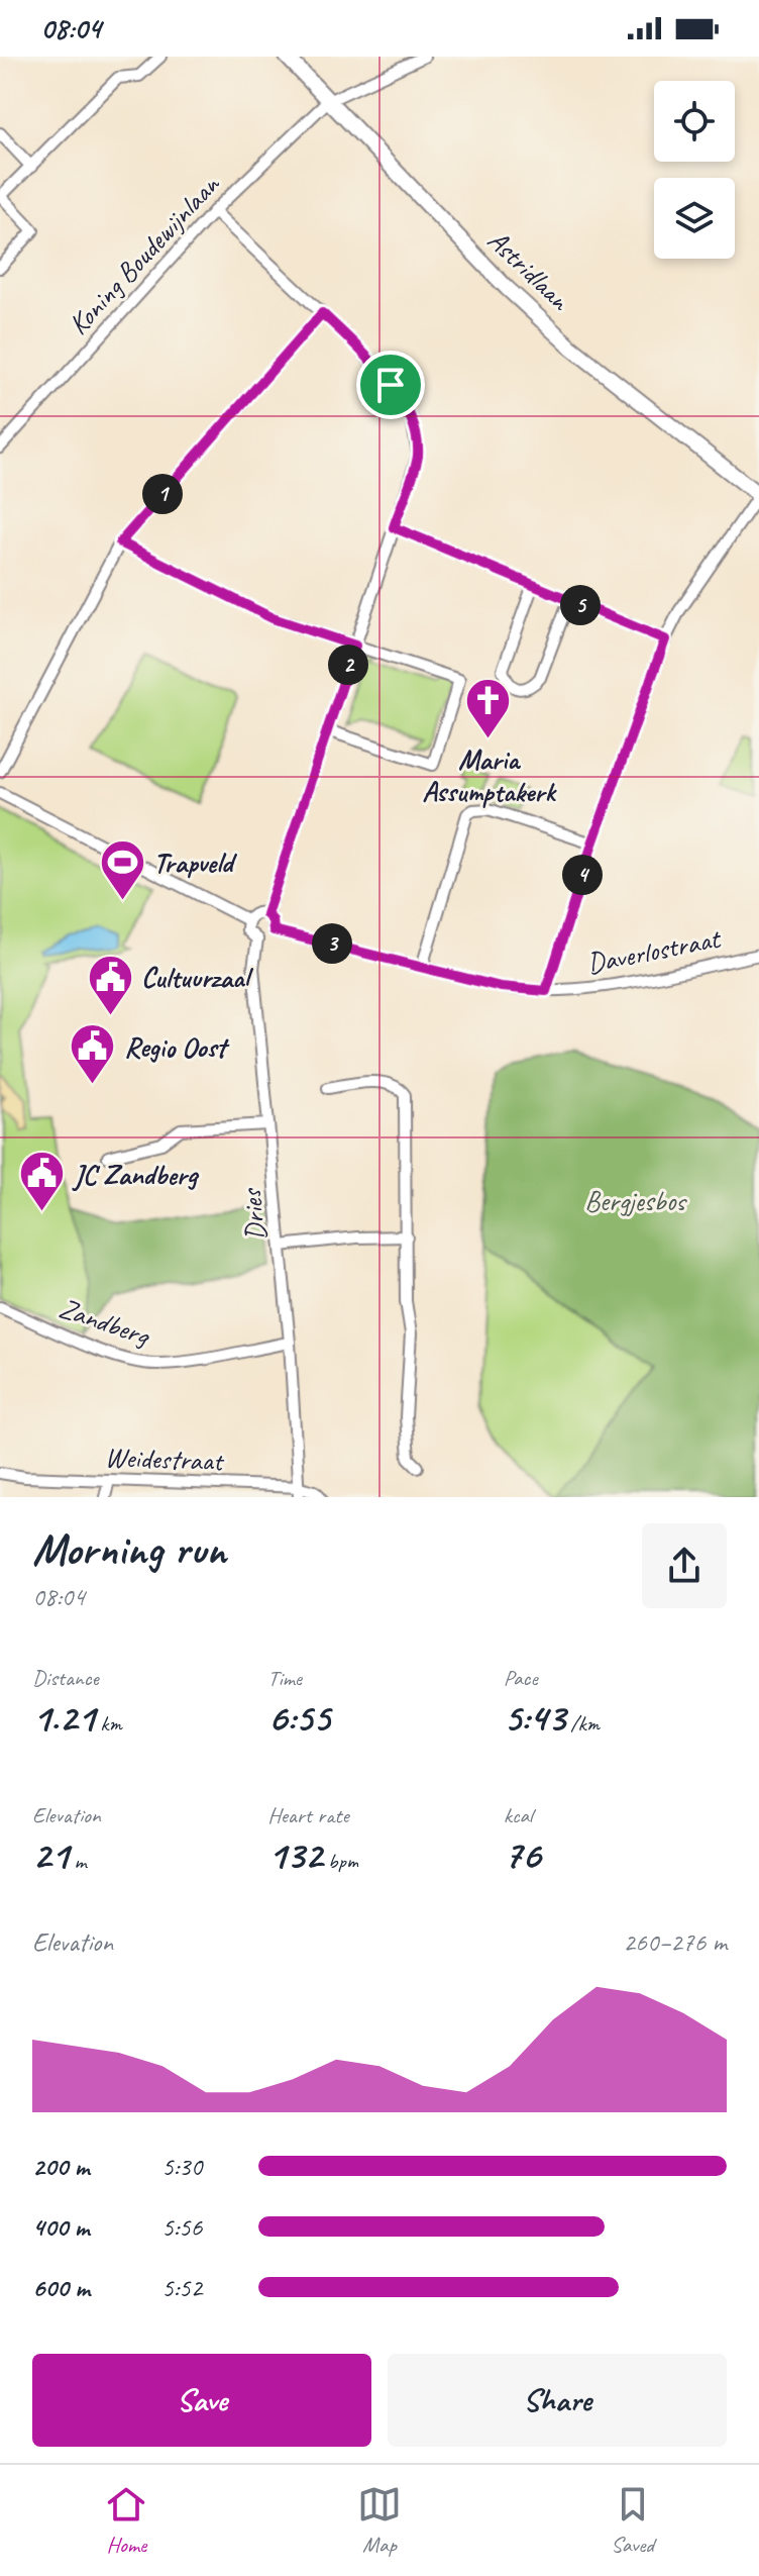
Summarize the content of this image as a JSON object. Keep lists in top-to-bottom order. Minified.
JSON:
{"streets":{"main road":["Astridlaan"],"street":["Koning Boudewijnlaan","Daverlostraat","Dries","Zandberg","Weidestraat"]},"crossings":[["Koning Boudewijnlaan","Astridlaan"],["Daverlostraat","Dries"],["Dries","Zandberg"],["Dries","Weidestraat"]],"parks":["Bergjesbos"],"places":{"church":["Maria Assumptakerk"],"sports":["Trapveld"],"public building":["Cultuurzaal","Regio Oost","JC Zandberg"]},"page":{"status":"08:04","pins":["1","5","2","4","3"],"heading":["Morning run","08:04"],"stats":[["Distance","1.21 km"],["Time","6:55"],["Pace","5:43 /km"],["Elevation","21 m"],["Heart rate","132 bpm"],["kcal","76"]],"chart":["Elevation","260–276 m"],"list":[{"name":"200 m","note":"5:30"},{"name":"400 m","note":"5:56"},{"name":"600 m","note":"5:52"}],"buttons":["Save","Share"],"tabs":["Home","Map","Saved"]}}
